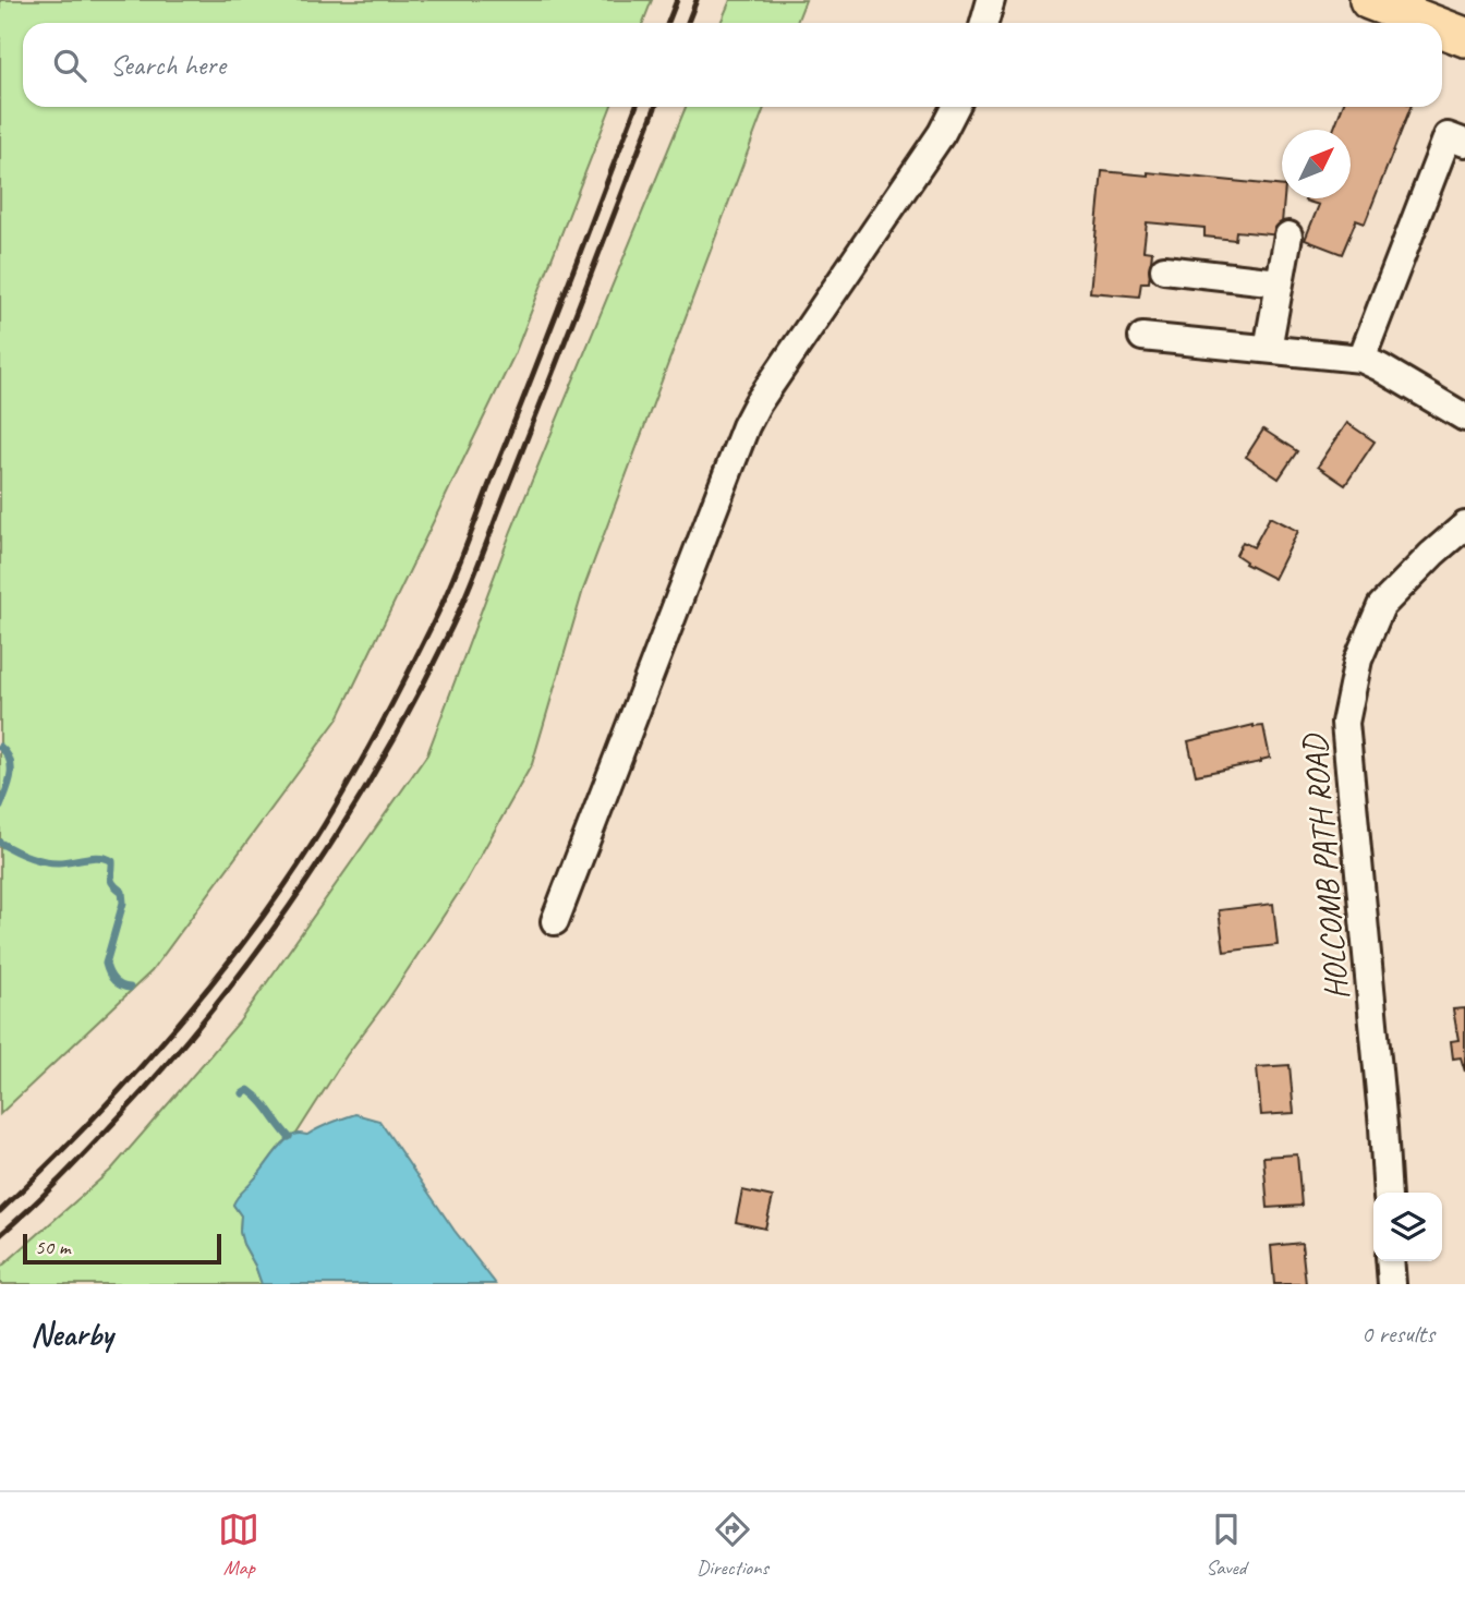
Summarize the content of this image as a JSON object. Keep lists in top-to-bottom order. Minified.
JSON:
{"streets":{"street":["HOLCOMB PATH ROAD"]},"scale_bar":"50 m","north":"top right","page":{"search":"Search here","scale":"50 m","heading":["Nearby","0 results"],"nav":["Map","Directions","Saved"]}}
